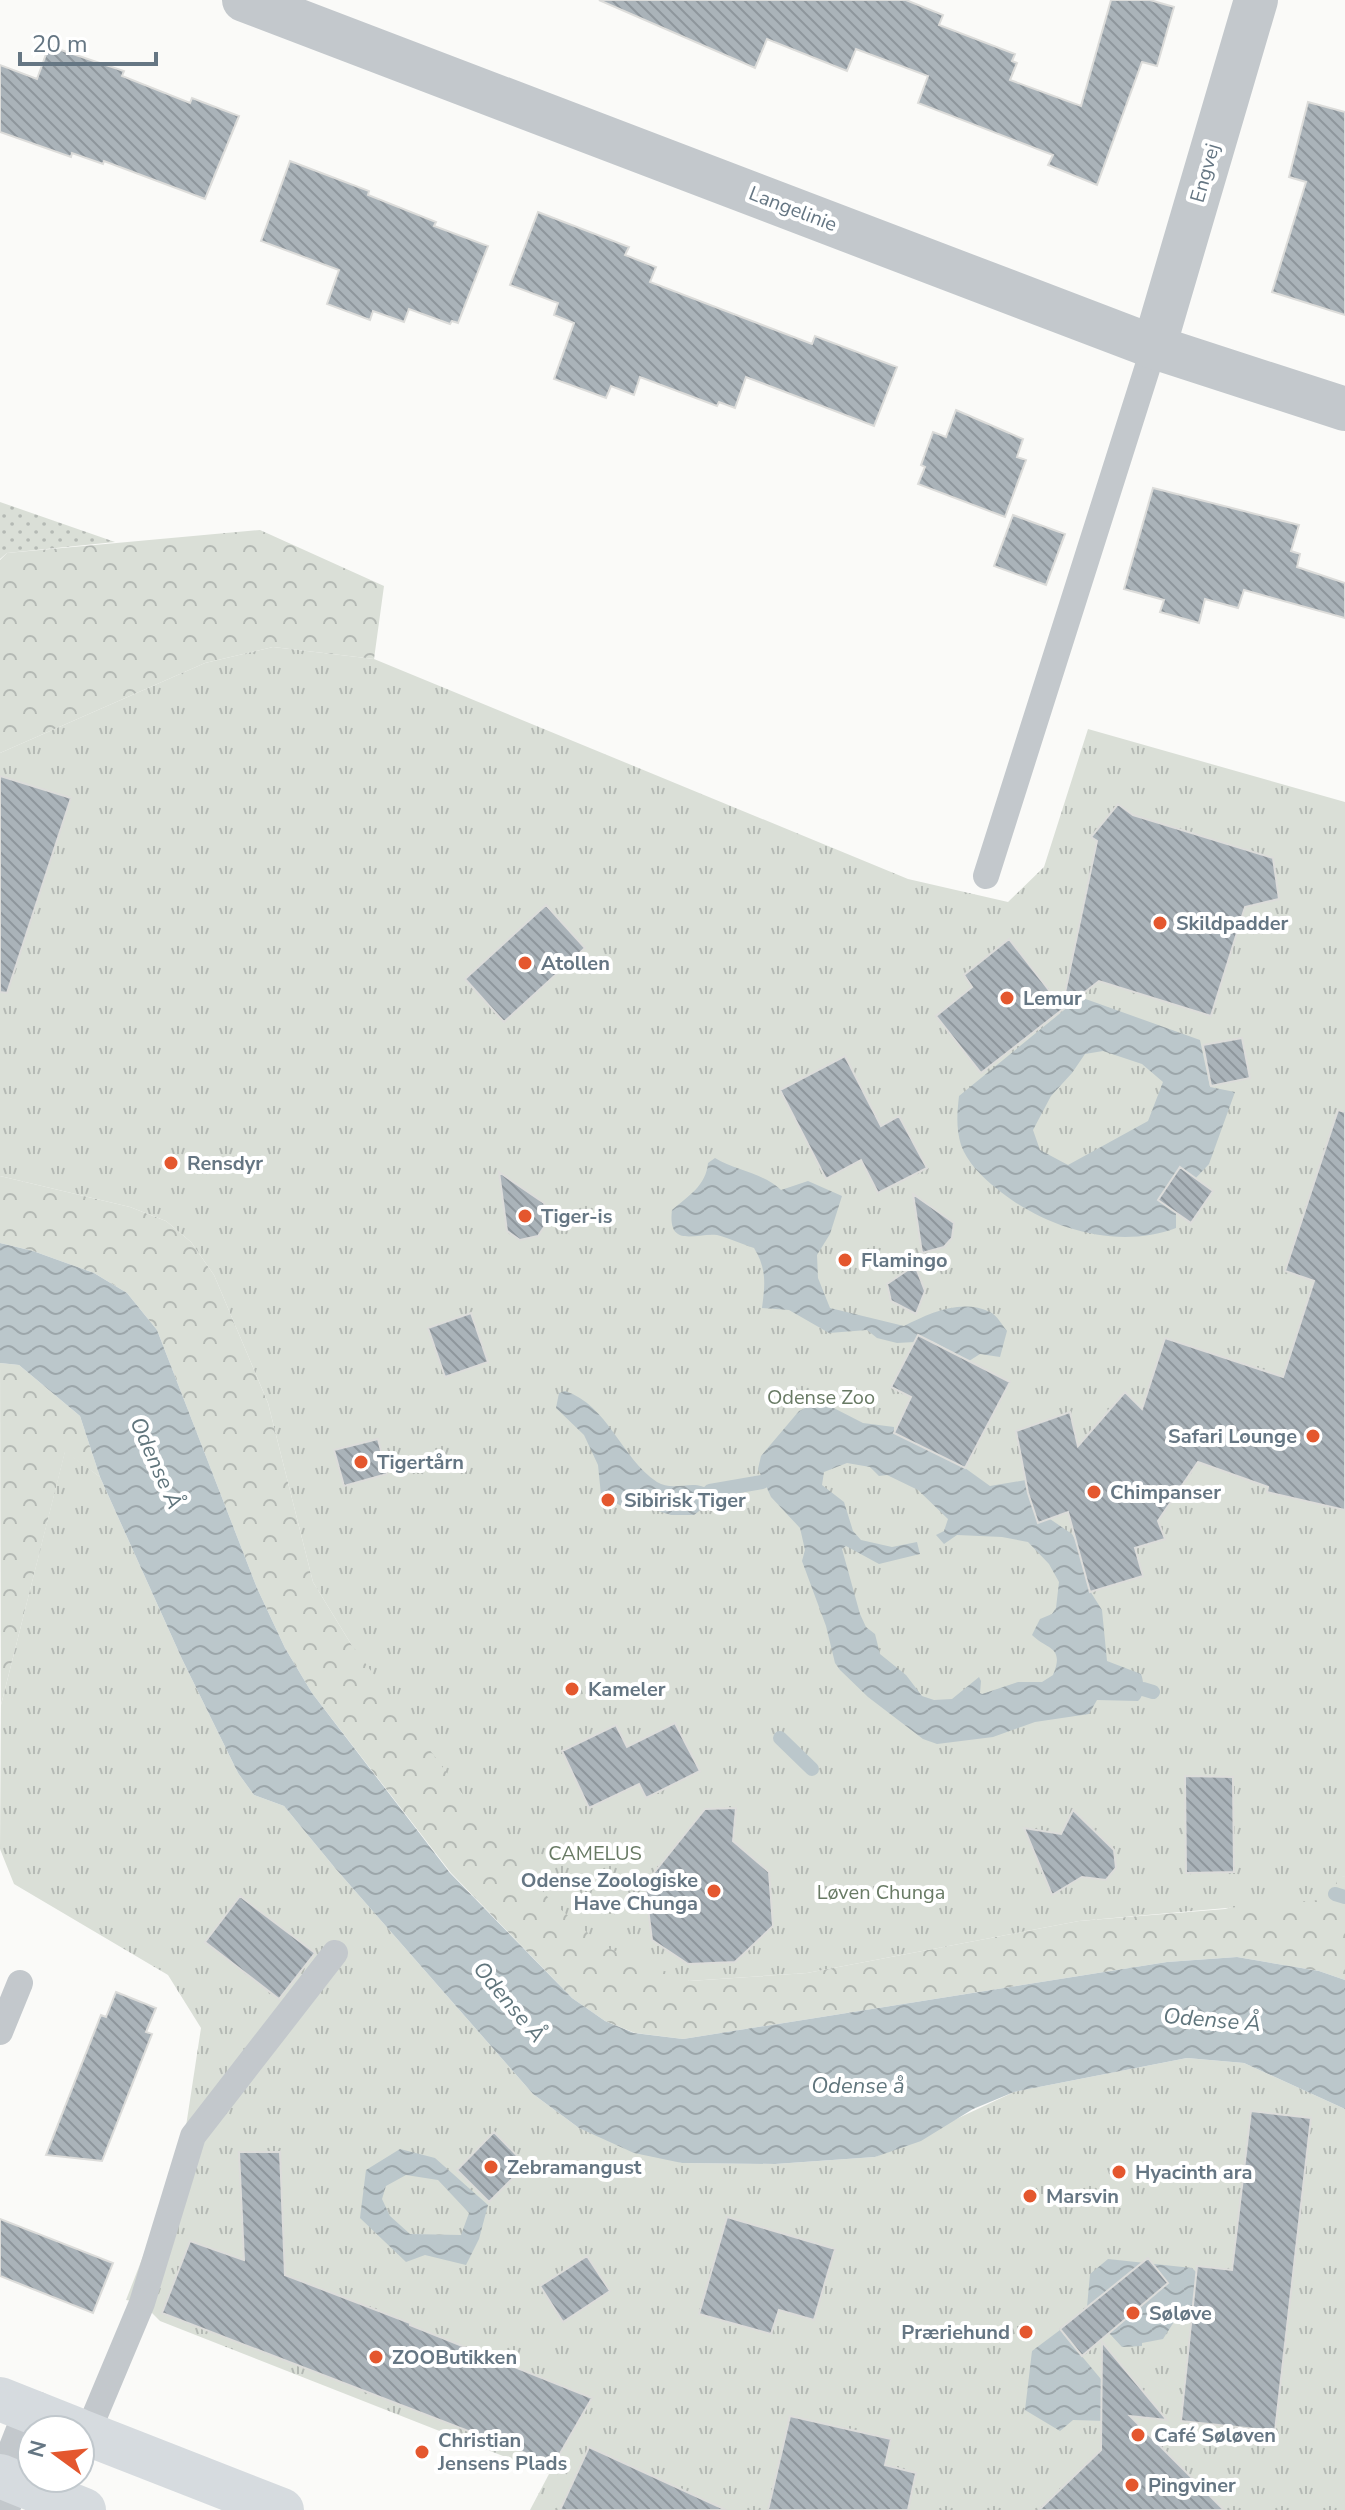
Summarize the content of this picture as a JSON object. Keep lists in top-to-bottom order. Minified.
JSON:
{"streets":{"street":["Engvej","Langelinie"]},"crossings":[["Engvej","Langelinie"]],"water":["Odense Å","Odense å"],"parks":["Odense Zoo","CAMELUS","Løven Chunga"],"places":["Skildpadder","Atollen","Lemur","Rensdyr","Tiger-is","Flamingo","Safari Lounge","Tigertårn","Chimpanser","Sibirisk Tiger","Kameler","Odense Zoologiske Have Chunga","Zebramangust","Hyacinth ara","Marsvin","Søløve","Præriehund","ZOOButikken","Café Søløven","Christian Jensens Plads","Pingviner"],"scale_bar":"20 m","north":"left"}
